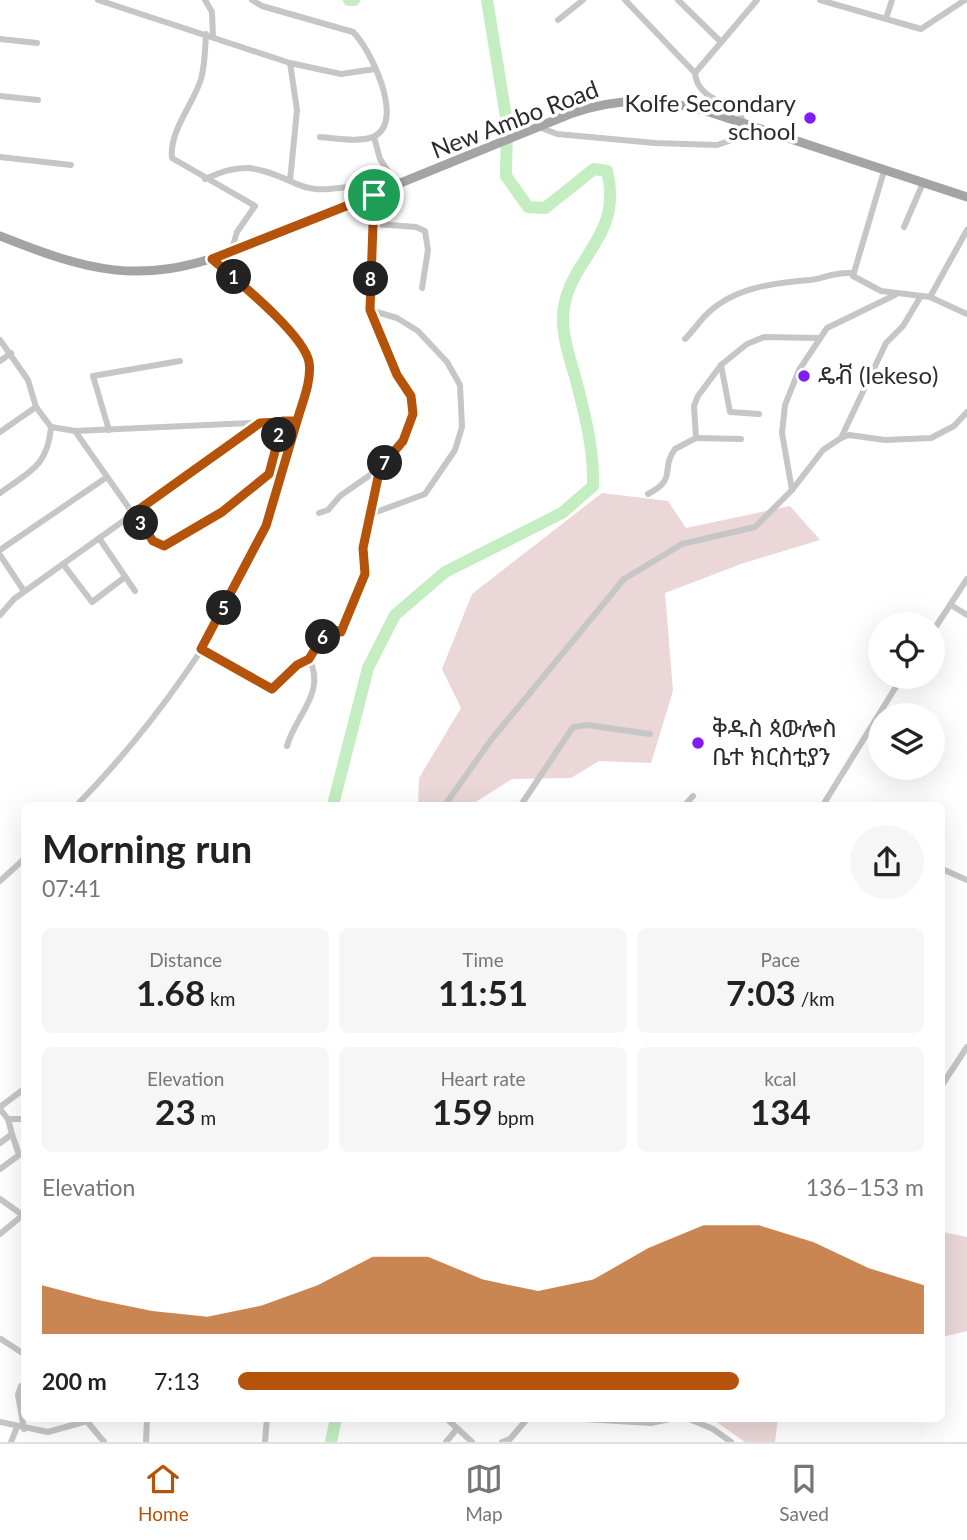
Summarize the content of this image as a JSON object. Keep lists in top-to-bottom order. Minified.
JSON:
{"streets":{"main road":["New Ambo Road"]},"places":["Kolfe Secondary school","ዴቭ (lekeso)","ቅዱስ ጳውሎስ ቤተ ክርስቲያን"],"page":{"pins":["1","8","2","7","3","5","6"],"heading":["Morning run","07:41"],"stats":[["Distance","1.68 km"],["Time","11:51"],["Pace","7:03 /km"],["Elevation","23 m"],["Heart rate","159 bpm"],["kcal","134"]],"chart":["Elevation","136–153 m"],"list":[{"name":"200 m","note":"7:13"}],"tabs":["Home","Map","Saved"]}}
